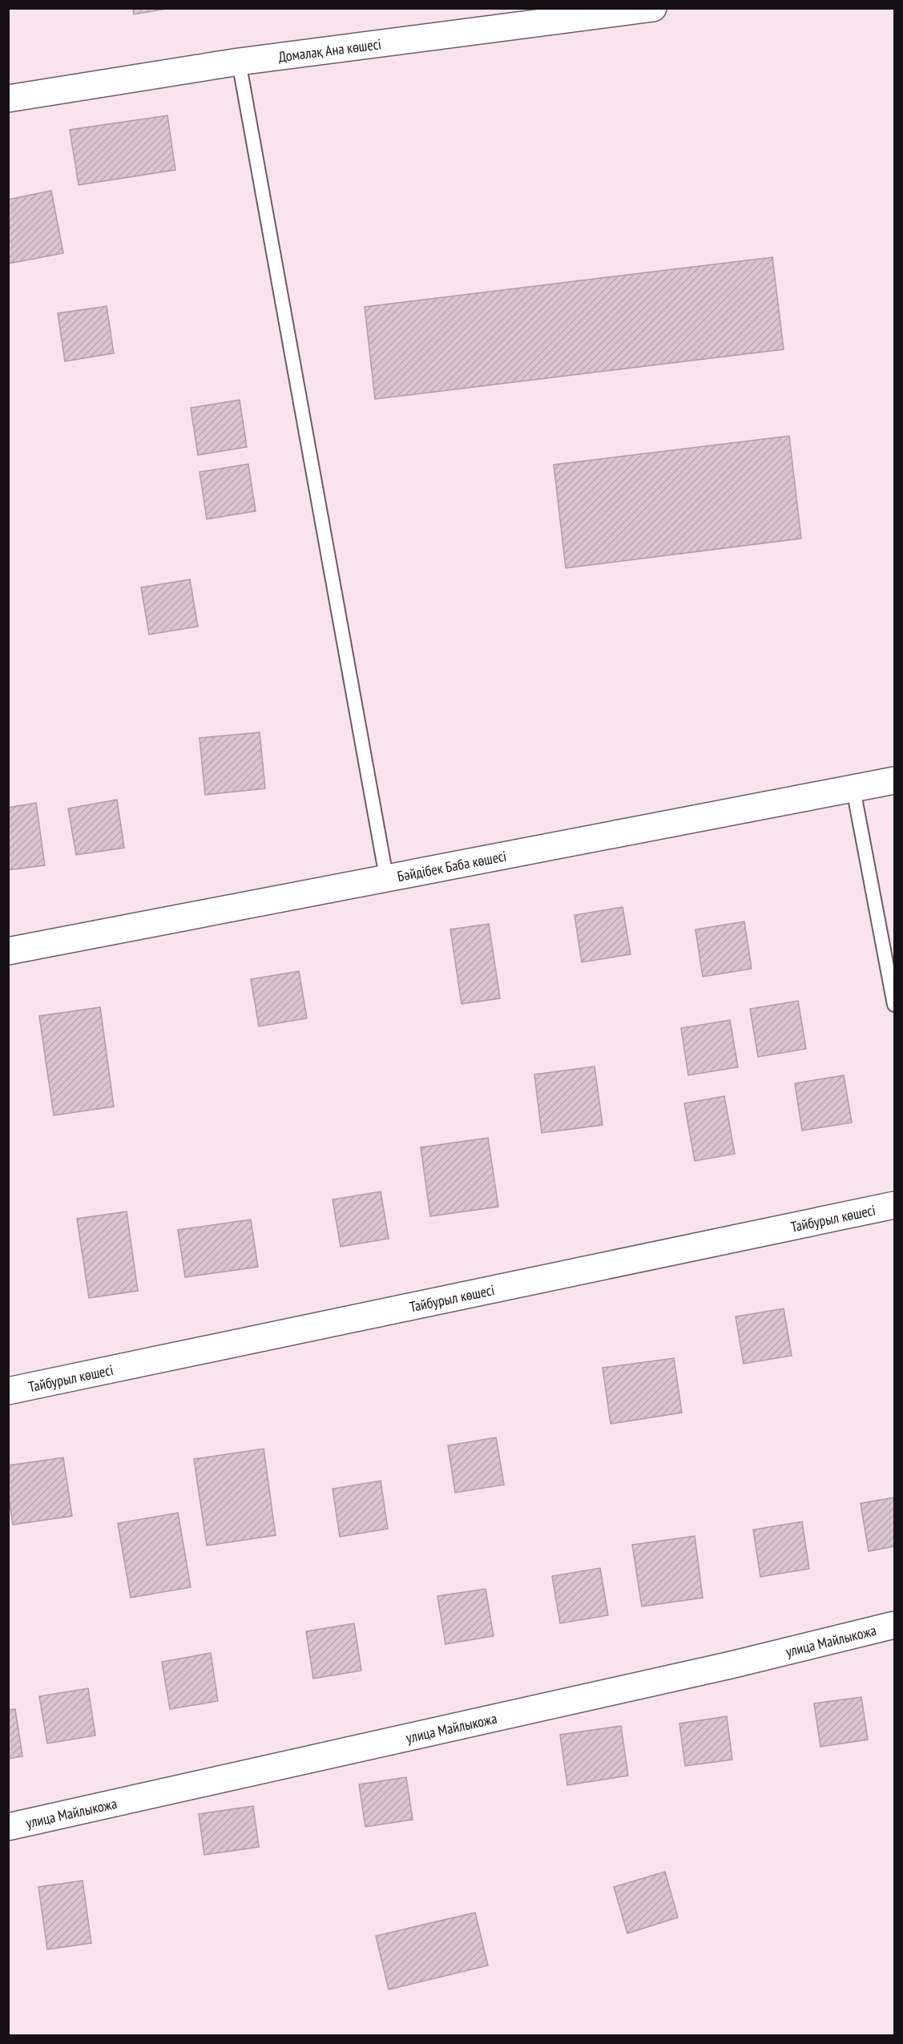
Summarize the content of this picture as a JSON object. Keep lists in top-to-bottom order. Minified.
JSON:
{"streets":{"street":["Домалақ Ана көшесі","Бәйдібек Баба көшесі","Тайбурыл көшесі","улица Майлыкожа"]}}
